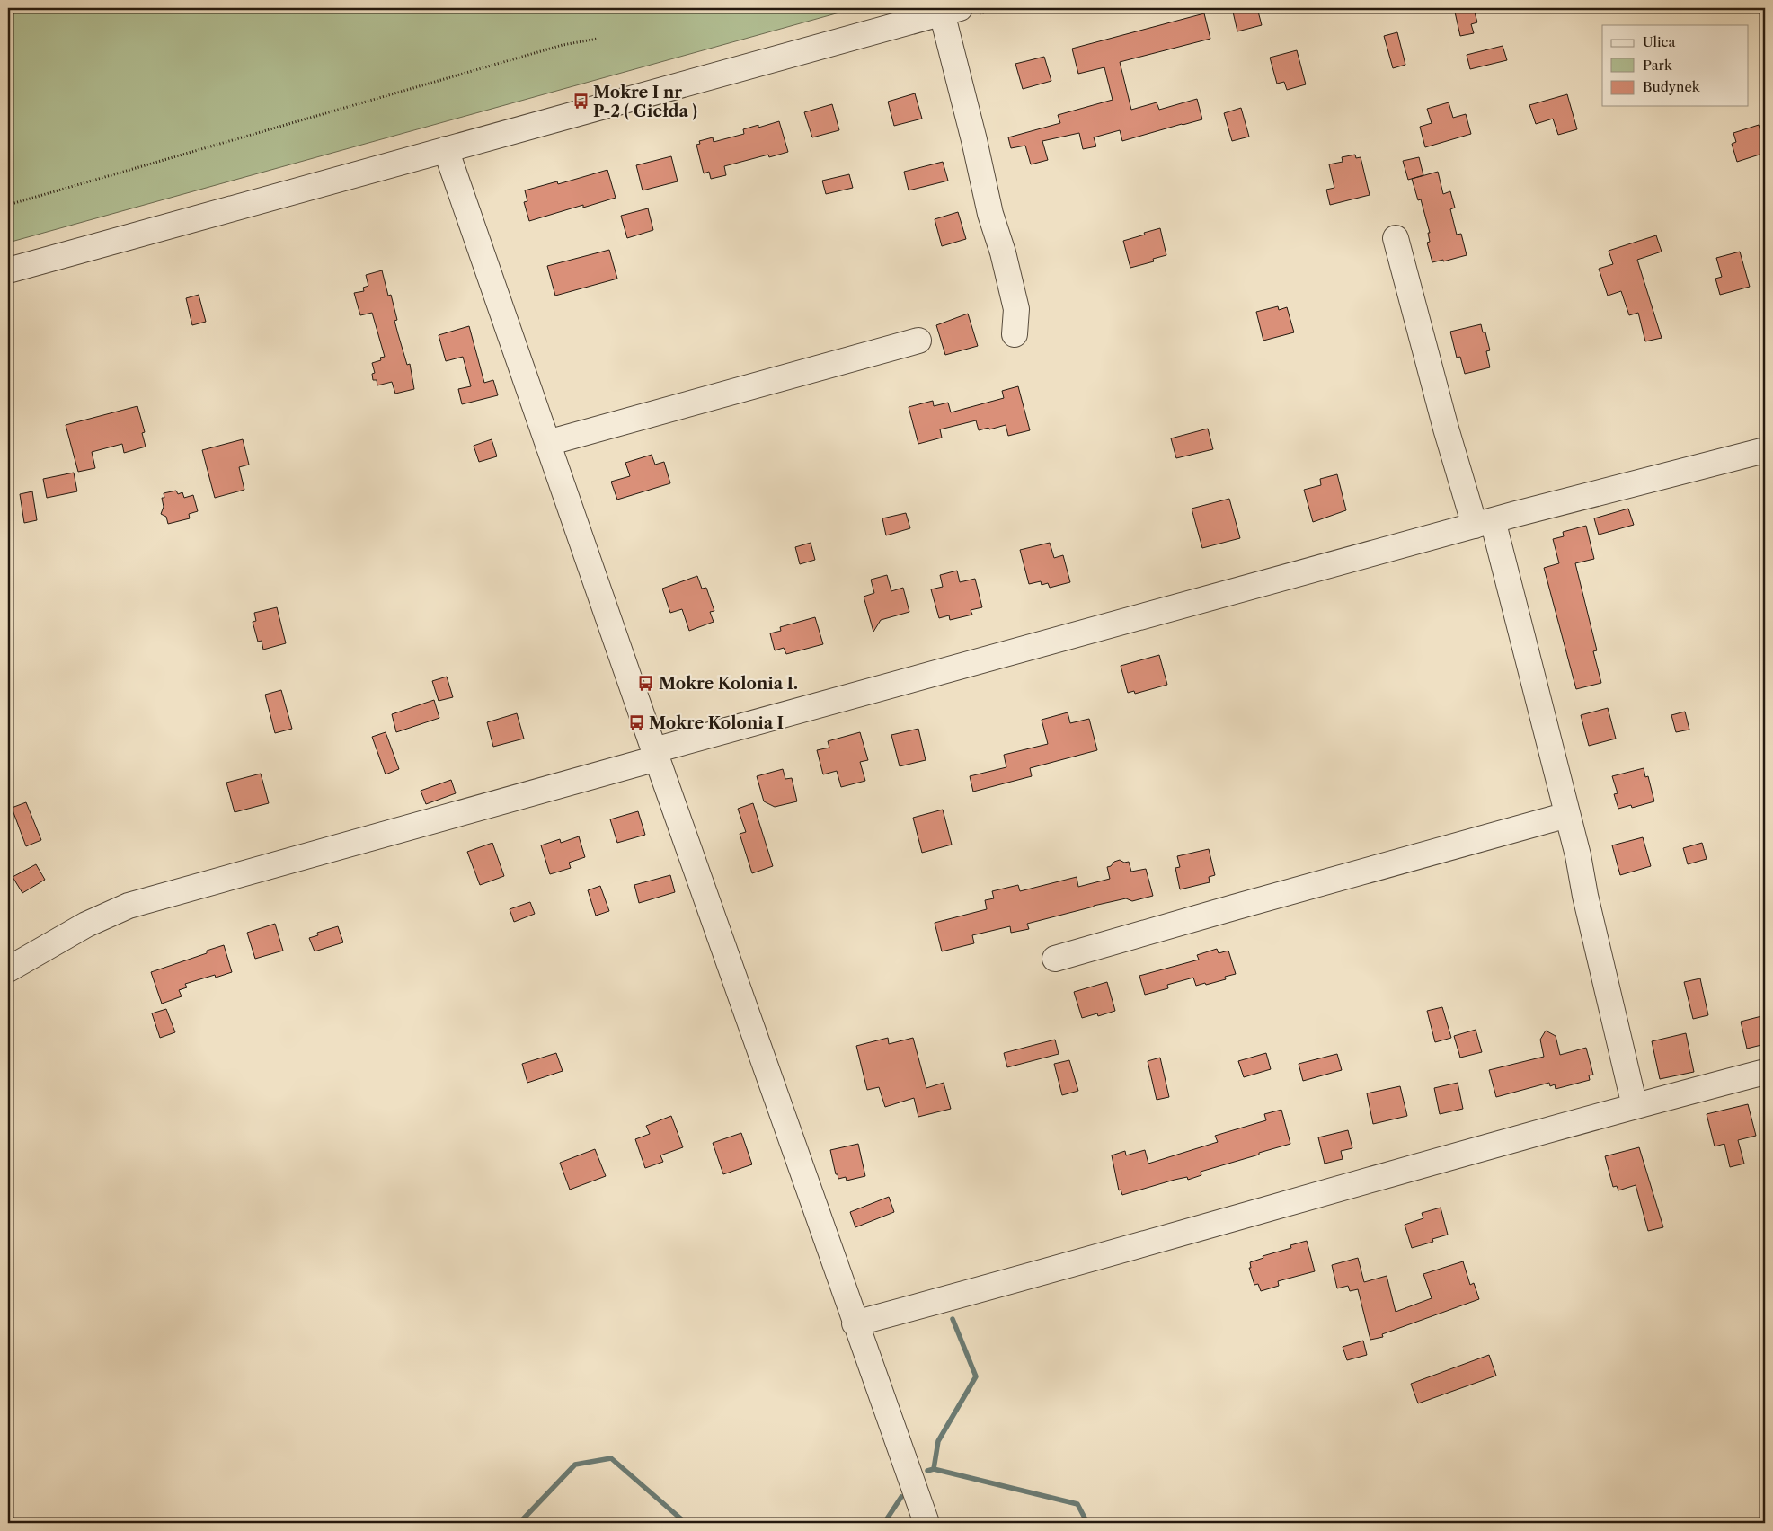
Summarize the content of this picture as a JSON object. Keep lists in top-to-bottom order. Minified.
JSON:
{"places":{"bus stop":["Mokre I nr P-2 ( Giełda )","Mokre Kolonia I.","Mokre Kolonia I"]},"legend":["Ulica","Park","Budynek"]}
